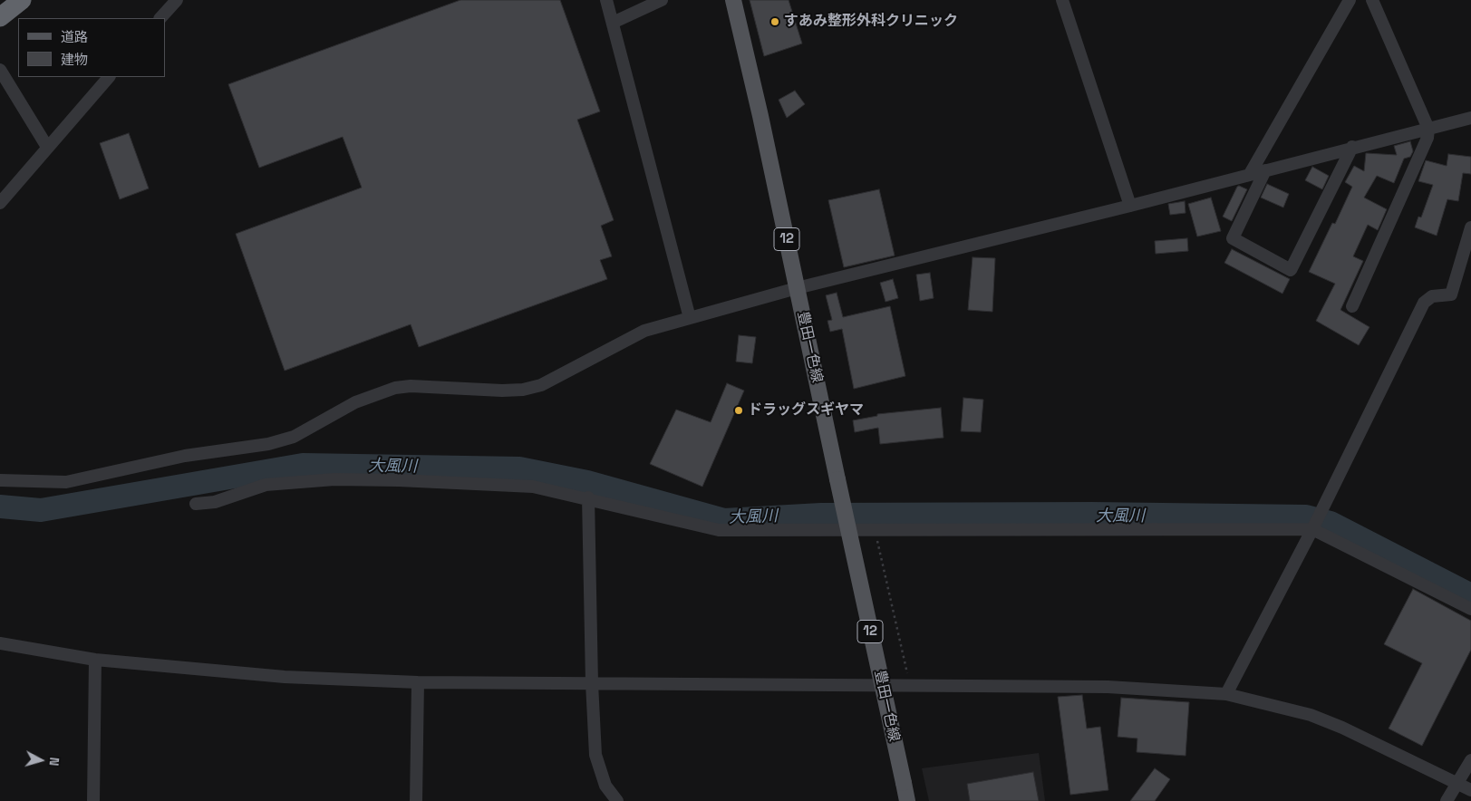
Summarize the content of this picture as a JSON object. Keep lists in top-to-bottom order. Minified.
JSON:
{"streets":{"main road":["12","豊田一色線"]},"water":["大風川"],"places":["すあみ整形外科クリニック","ドラッグスギヤマ"],"legend":["道路","建物"],"north":"right"}
